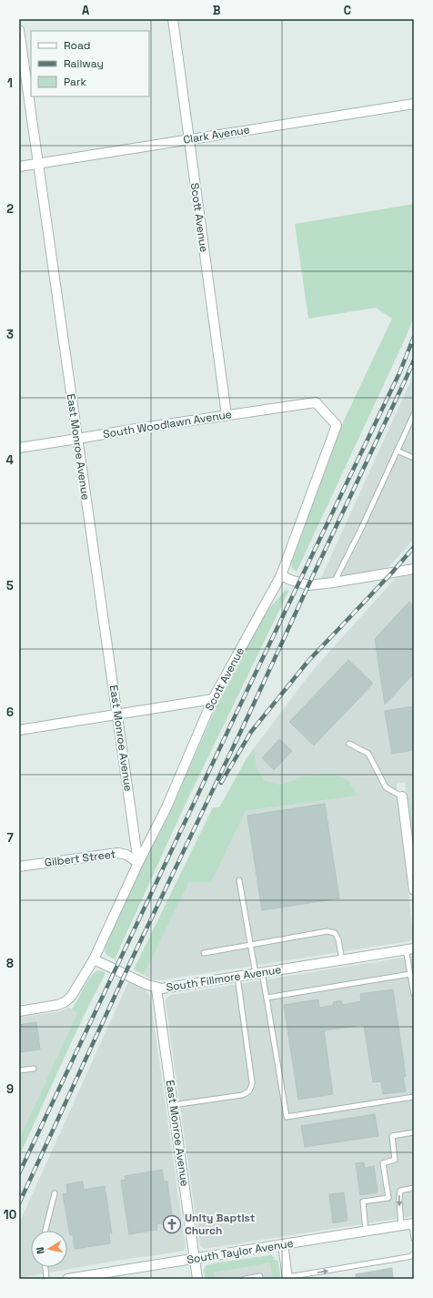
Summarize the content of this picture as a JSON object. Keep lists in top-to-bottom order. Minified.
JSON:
{"streets":{"street":["Clark Avenue","Scott Avenue","South Woodlawn Avenue","East Monroe Avenue","Gilbert Street","South Fillmore Avenue","South Taylor Avenue"]},"crossings":[["Clark Avenue","Scott Avenue"],["Clark Avenue","East Monroe Avenue"],["Scott Avenue","South Woodlawn Avenue"],["Scott Avenue","East Monroe Avenue"],["Scott Avenue","Gilbert Street"],["Scott Avenue","South Fillmore Avenue"],["South Woodlawn Avenue","East Monroe Avenue"],["East Monroe Avenue","Gilbert Street"],["East Monroe Avenue","South Fillmore Avenue"],["East Monroe Avenue","South Taylor Avenue"]],"places":{"church":["Unity Baptist Church"]},"legend":["Road","Railway","Park"],"north":"left","grid":{"columns":["A","B","C"],"rows":["1","2","3","4","5","6","7","8","9","10"]}}
